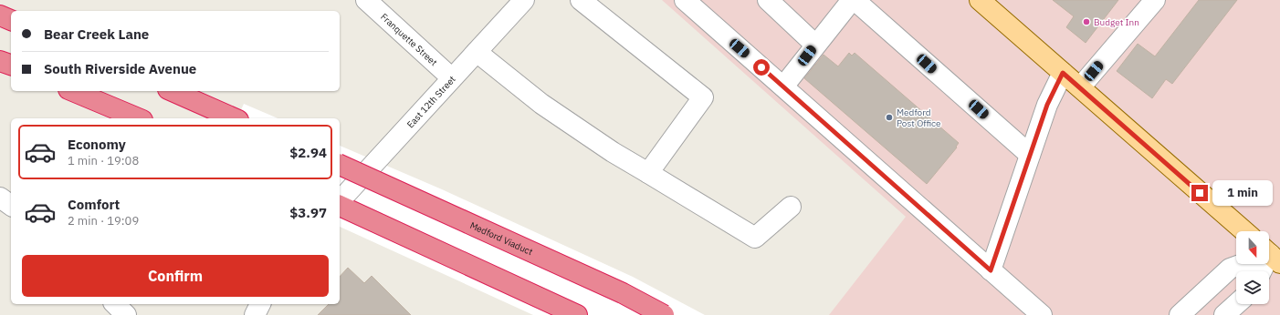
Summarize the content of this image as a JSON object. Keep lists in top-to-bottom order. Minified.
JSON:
{"streets":{"highway":["Medford Viaduct"],"street":["Franquette Street","East 12th Street"]},"crossings":[["Franquette Street","East 12th Street"]],"places":["Budget Inn","Medford Post Office"],"north":"bottom","page":{"banner":["Bear Creek Lane","South Riverside Avenue"],"list":[{"name":"Economy","note":"1 min · 19:08","value":"$2.94"},{"name":"Comfort","note":"2 min · 19:09","value":"$3.97"}],"bubble":"1 min","buttons":"Confirm"}}
